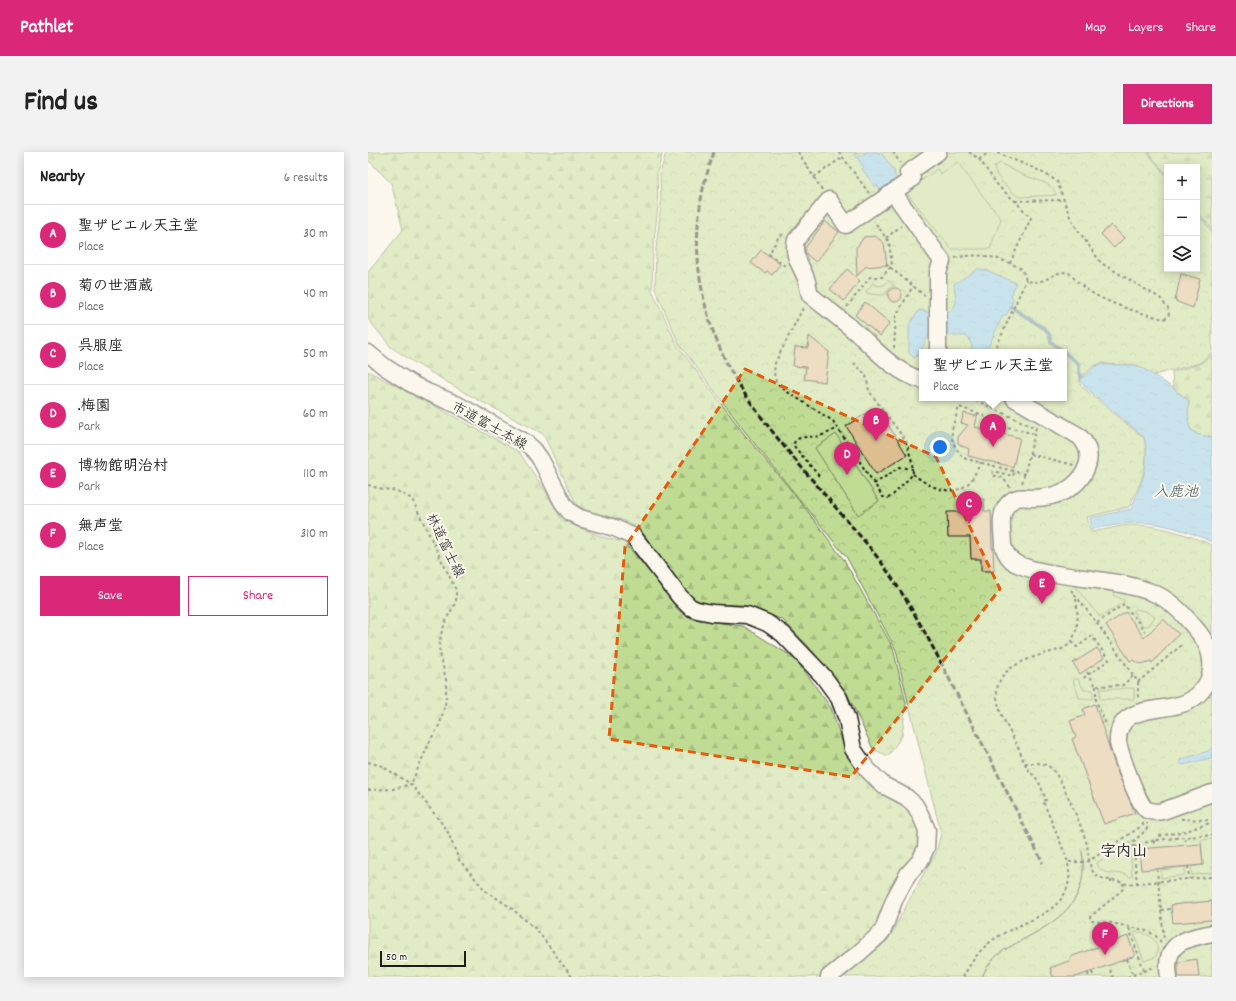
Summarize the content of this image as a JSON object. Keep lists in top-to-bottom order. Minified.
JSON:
{"streets":{"street":["市道富士本線"],"path":["林道富士線"]},"districts":["字内山"],"water":["入鹿池"],"scale_bar":"50 m","page":{"header":"Pathlet","nav":["Map","Layers","Share"],"title":"Find us","buttons":["Directions",["Save","Share"]],"heading":["Nearby","6 results"],"map_buttons":["+","−"],"list":[{"mark":"A","name":"聖ザビエル天主堂","note":"Place","value":"30 m"},{"mark":"B","name":"菊の世酒蔵","note":"Place","value":"40 m"},{"mark":"C","name":"呉服座","note":"Place","value":"50 m"},{"mark":"D","name":".梅園","note":"Park","value":"60 m"},{"mark":"E","name":"博物館明治村","note":"Park","value":"110 m"},{"mark":"F","name":"無声堂","note":"Place","value":"310 m"}],"popup":["聖ザビエル天主堂","Place"],"pins":["B","A","D","C","E","F"],"scale":"50 m"}}
